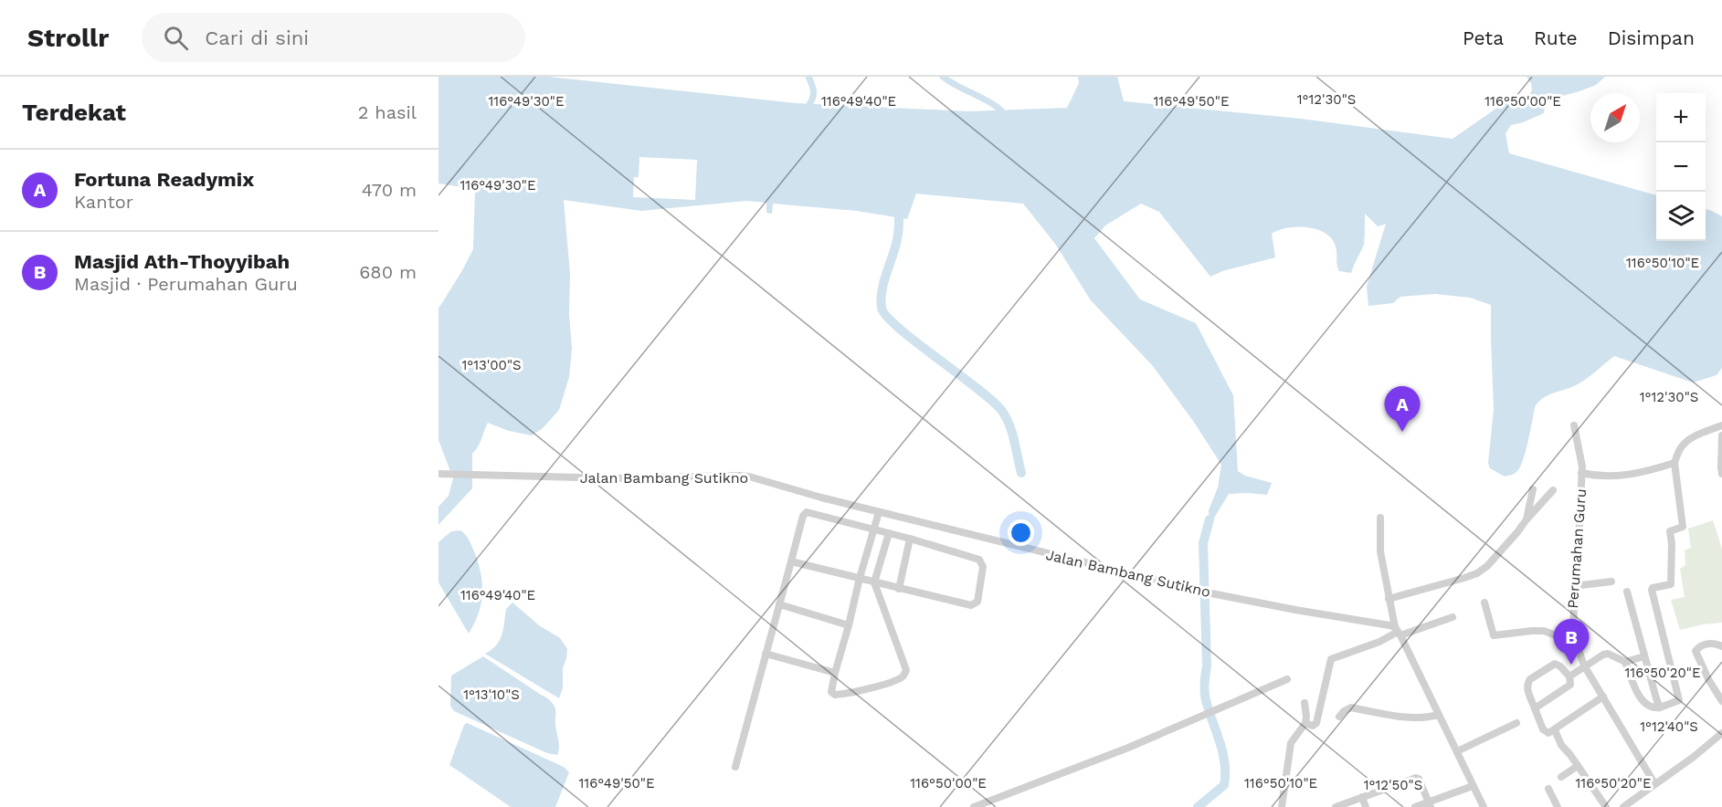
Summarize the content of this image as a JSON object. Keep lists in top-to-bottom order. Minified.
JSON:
{"streets":{"street":["Jalan Bambang Sutikno","Perumahan Guru"]},"north":"top right","page":{"header":"Strollr","search":"Cari di sini","nav":["Peta","Rute","Disimpan"],"heading":["Terdekat","2 hasil"],"map_buttons":["+","−"],"list":[{"mark":"A","name":"Fortuna Readymix","note":"Kantor","value":"470 m"},{"mark":"B","name":"Masjid Ath-Thoyyibah","note":"Masjid · Perumahan Guru","value":"680 m"}],"pins":["A","B"]},"coordinates":["1°12'30\"S","116°49'50\"E","116°50'00\"E","116°49'30\"E","116°49'40\"E","116°50'10\"E","1°13'00\"S","116°50'20\"E","1°13'10\"S","1°12'40\"S","1°12'50\"S"]}
